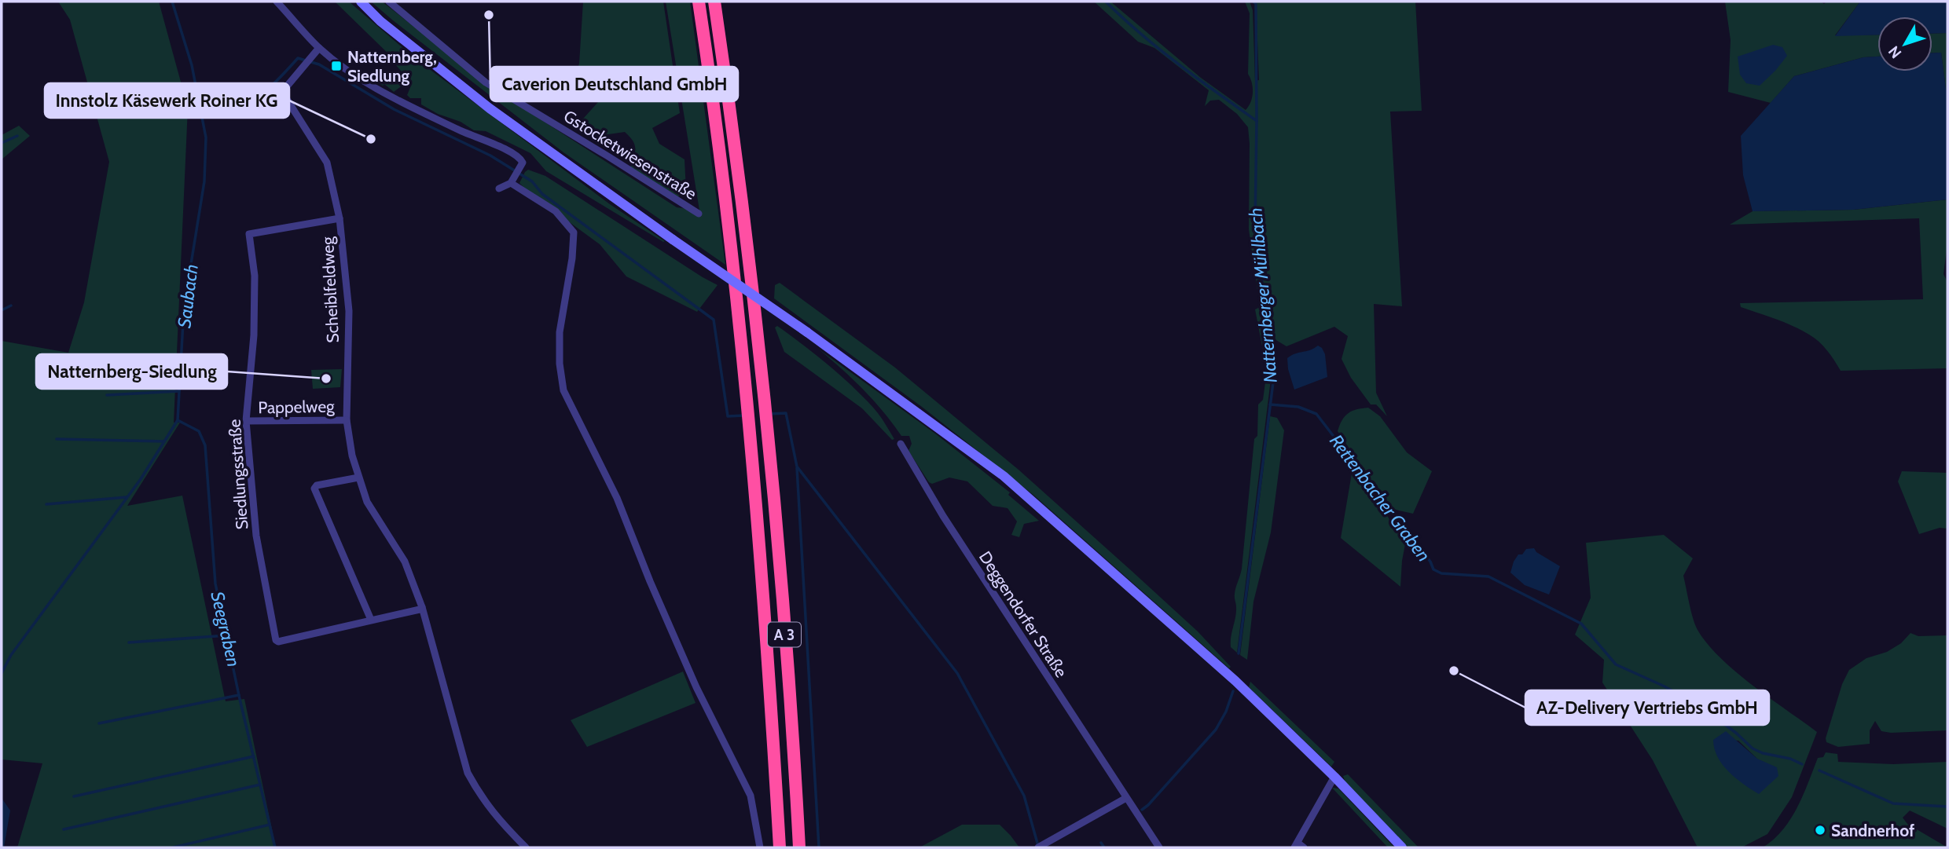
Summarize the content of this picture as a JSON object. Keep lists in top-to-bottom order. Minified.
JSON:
{"streets":{"highway":["A 3"],"street":["Gstocketwiesenstraße","Scheiblfeldweg","Pappelweg","Siedlungsstraße","Deggendorfer Straße"]},"crossings":[["Scheiblfeldweg","Pappelweg"],["Scheiblfeldweg","Siedlungsstraße"],["Pappelweg","Siedlungsstraße"]],"water":["Natternberger Mühlbach","Saubach","Rettenbacher Graben","Seegraben"],"places":{"other":["Caverion Deutschland GmbH","Innstolz Käsewerk Roiner KG","Natternberg-Siedlung","AZ-Delivery Vertriebs GmbH","Sandnerhof"],"transit":["Natternberg, Siedlung"]},"north":"bottom left"}
